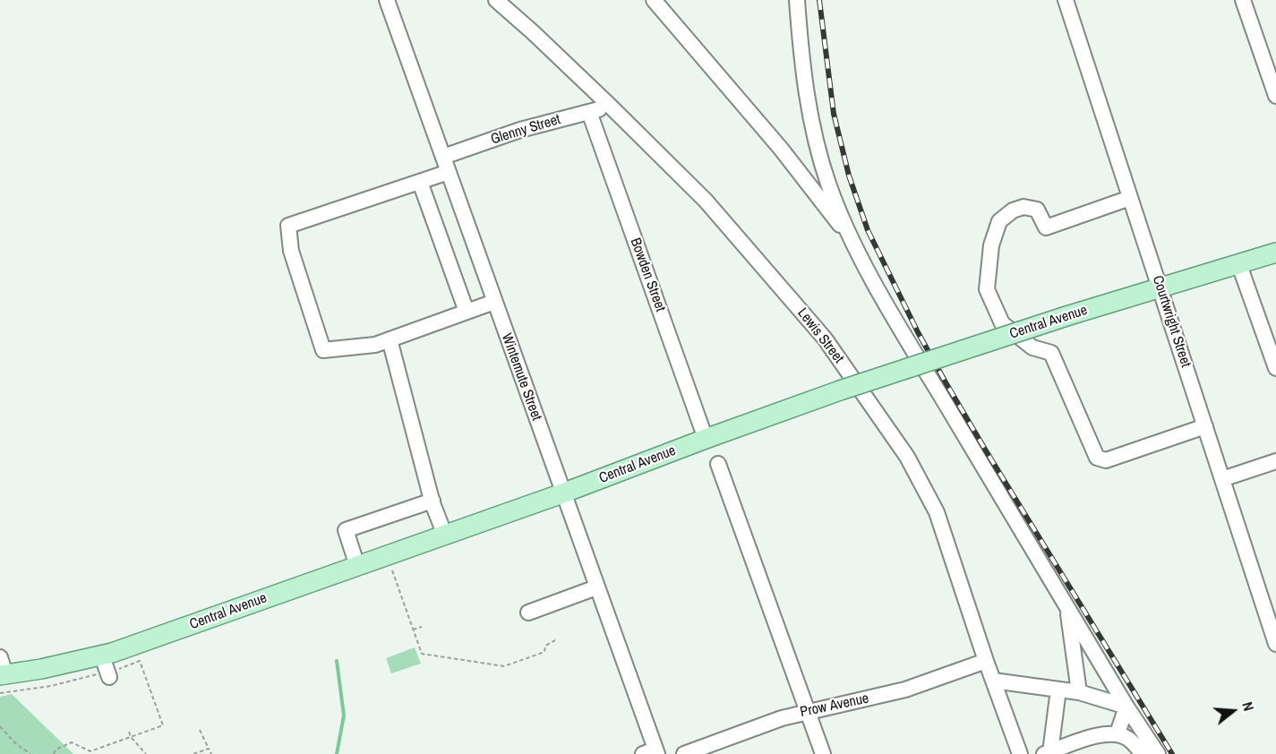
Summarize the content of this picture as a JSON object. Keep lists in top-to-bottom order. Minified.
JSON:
{"streets":{"main road":["Central Avenue"],"street":["Glenny Street","Bowden Street","Courtwright Street","Lewis Street","Wintemute Street","Prow Avenue"]},"crossings":[["Glenny Street","Bowden Street"],["Glenny Street","Lewis Street"],["Glenny Street","Wintemute Street"],["Bowden Street","Central Avenue"],["Courtwright Street","Central Avenue"],["Central Avenue","Wintemute Street"],["Lewis Street","Prow Avenue"]],"north":"right"}
